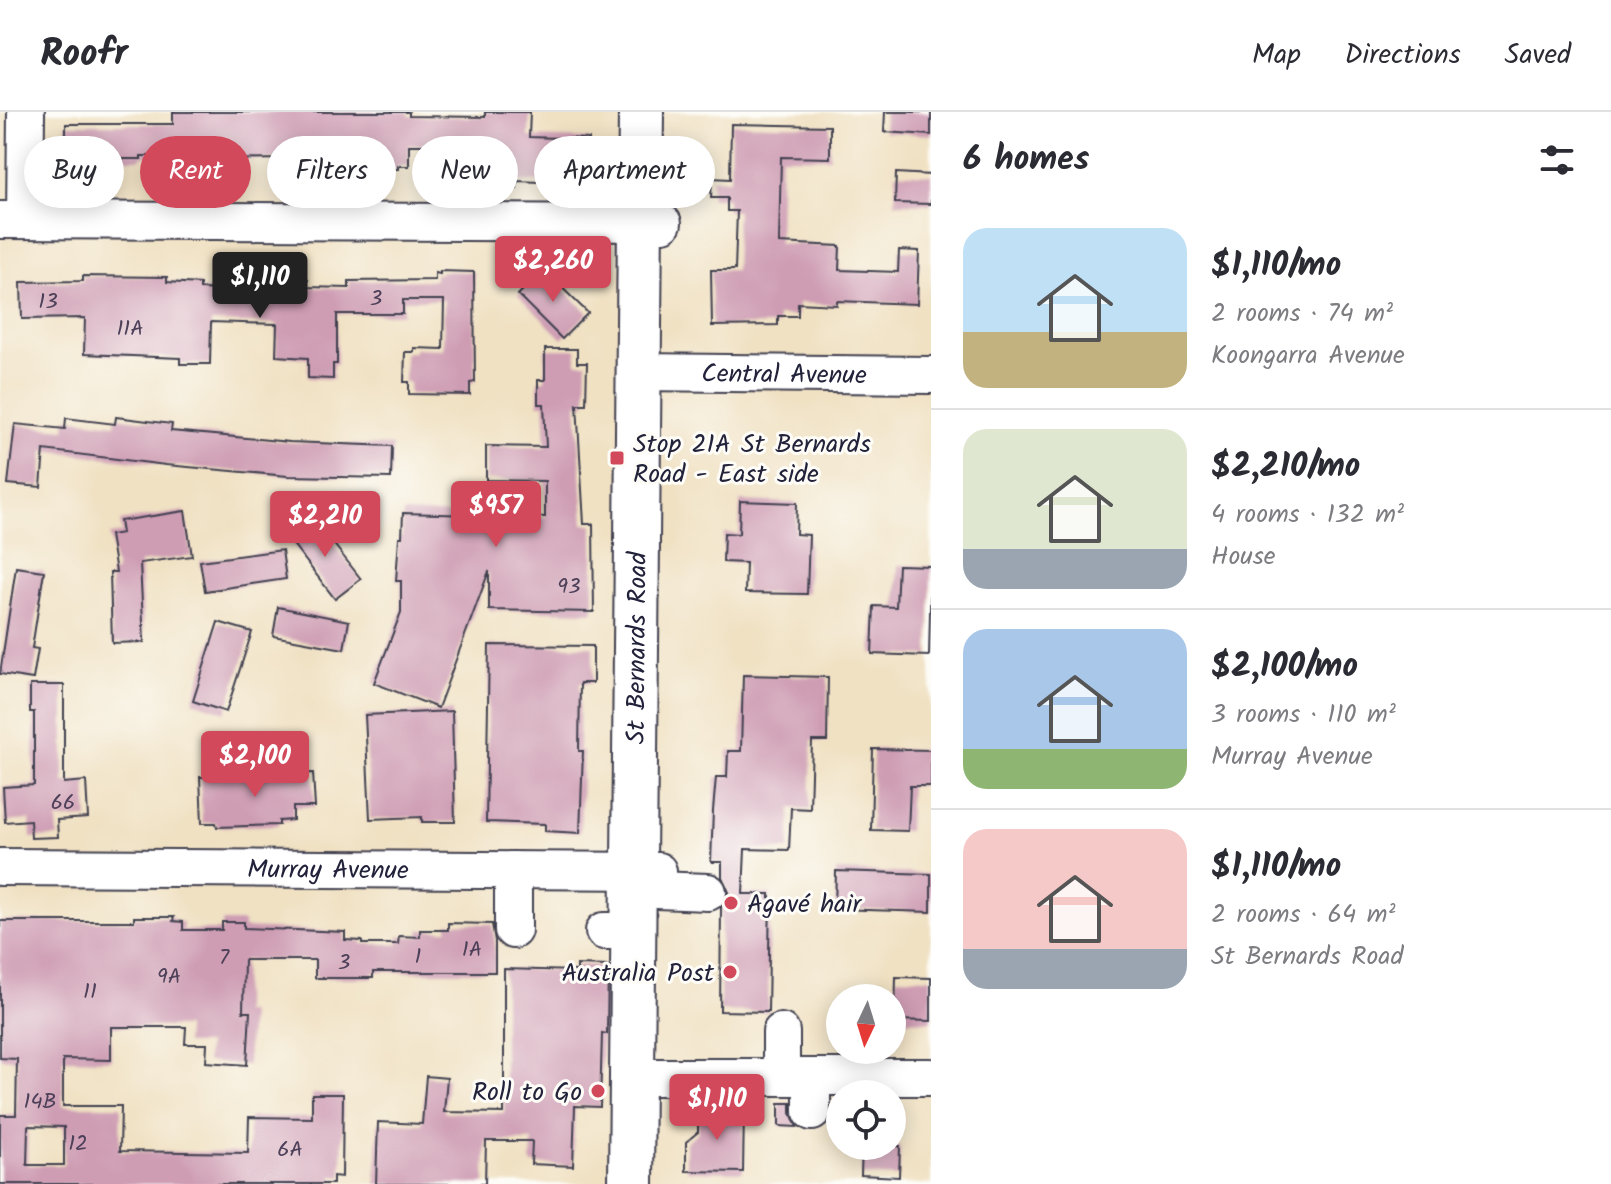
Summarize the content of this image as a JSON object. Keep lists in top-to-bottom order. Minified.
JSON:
{"streets":{"main road":["St Bernards Road"],"street":["Central Avenue","Murray Avenue"]},"crossings":[["Central Avenue","St Bernards Road"],["St Bernards Road","Murray Avenue"]],"places":{"transit":["Stop 21A St Bernards Road - East side"],"other":["Agavé hair","Australia Post","Roll to Go"]},"house_numbers":["3","13","11A","93","66","1A","1","7","3","9A","11","14B","12","6A"],"north":"bottom","page":{"header":"Roofr","nav":["Map","Directions","Saved"],"heading":"6 homes","chip":["Buy","Rent","Filters","New","Apartment"],"list":[{"name":"$1,110/mo","note":"2 rooms · 74 m² · Koongarra Avenue"},{"name":"$2,210/mo","note":"4 rooms · 132 m² · House"},{"name":"$2,100/mo","note":"3 rooms · 110 m² · Murray Avenue"},{"name":"$1,110/mo","note":"2 rooms · 64 m² · St Bernards Road"}],"price":["$2,260","$1,110","$957","$2,210","$2,100","$1,110"]}}
